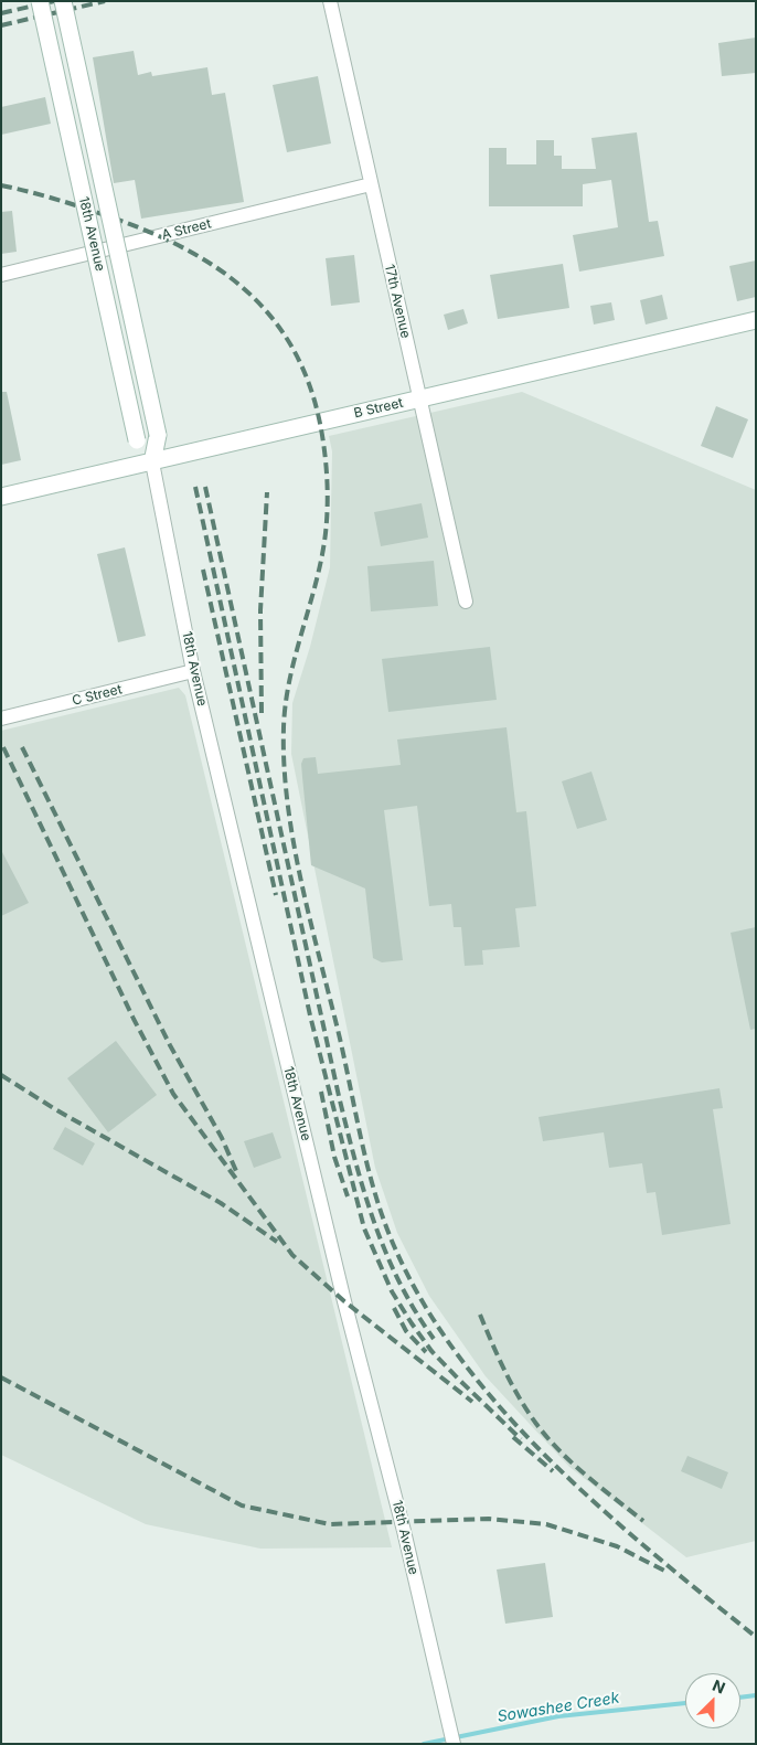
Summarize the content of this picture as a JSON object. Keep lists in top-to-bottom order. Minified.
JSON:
{"streets":{"street":["A Street","18th Avenue","17th Avenue","B Street","C Street"]},"crossings":[["A Street","17th Avenue"],["18th Avenue","B Street"],["18th Avenue","C Street"],["17th Avenue","B Street"]],"water":["Sowashee Creek"],"north":"top right"}
